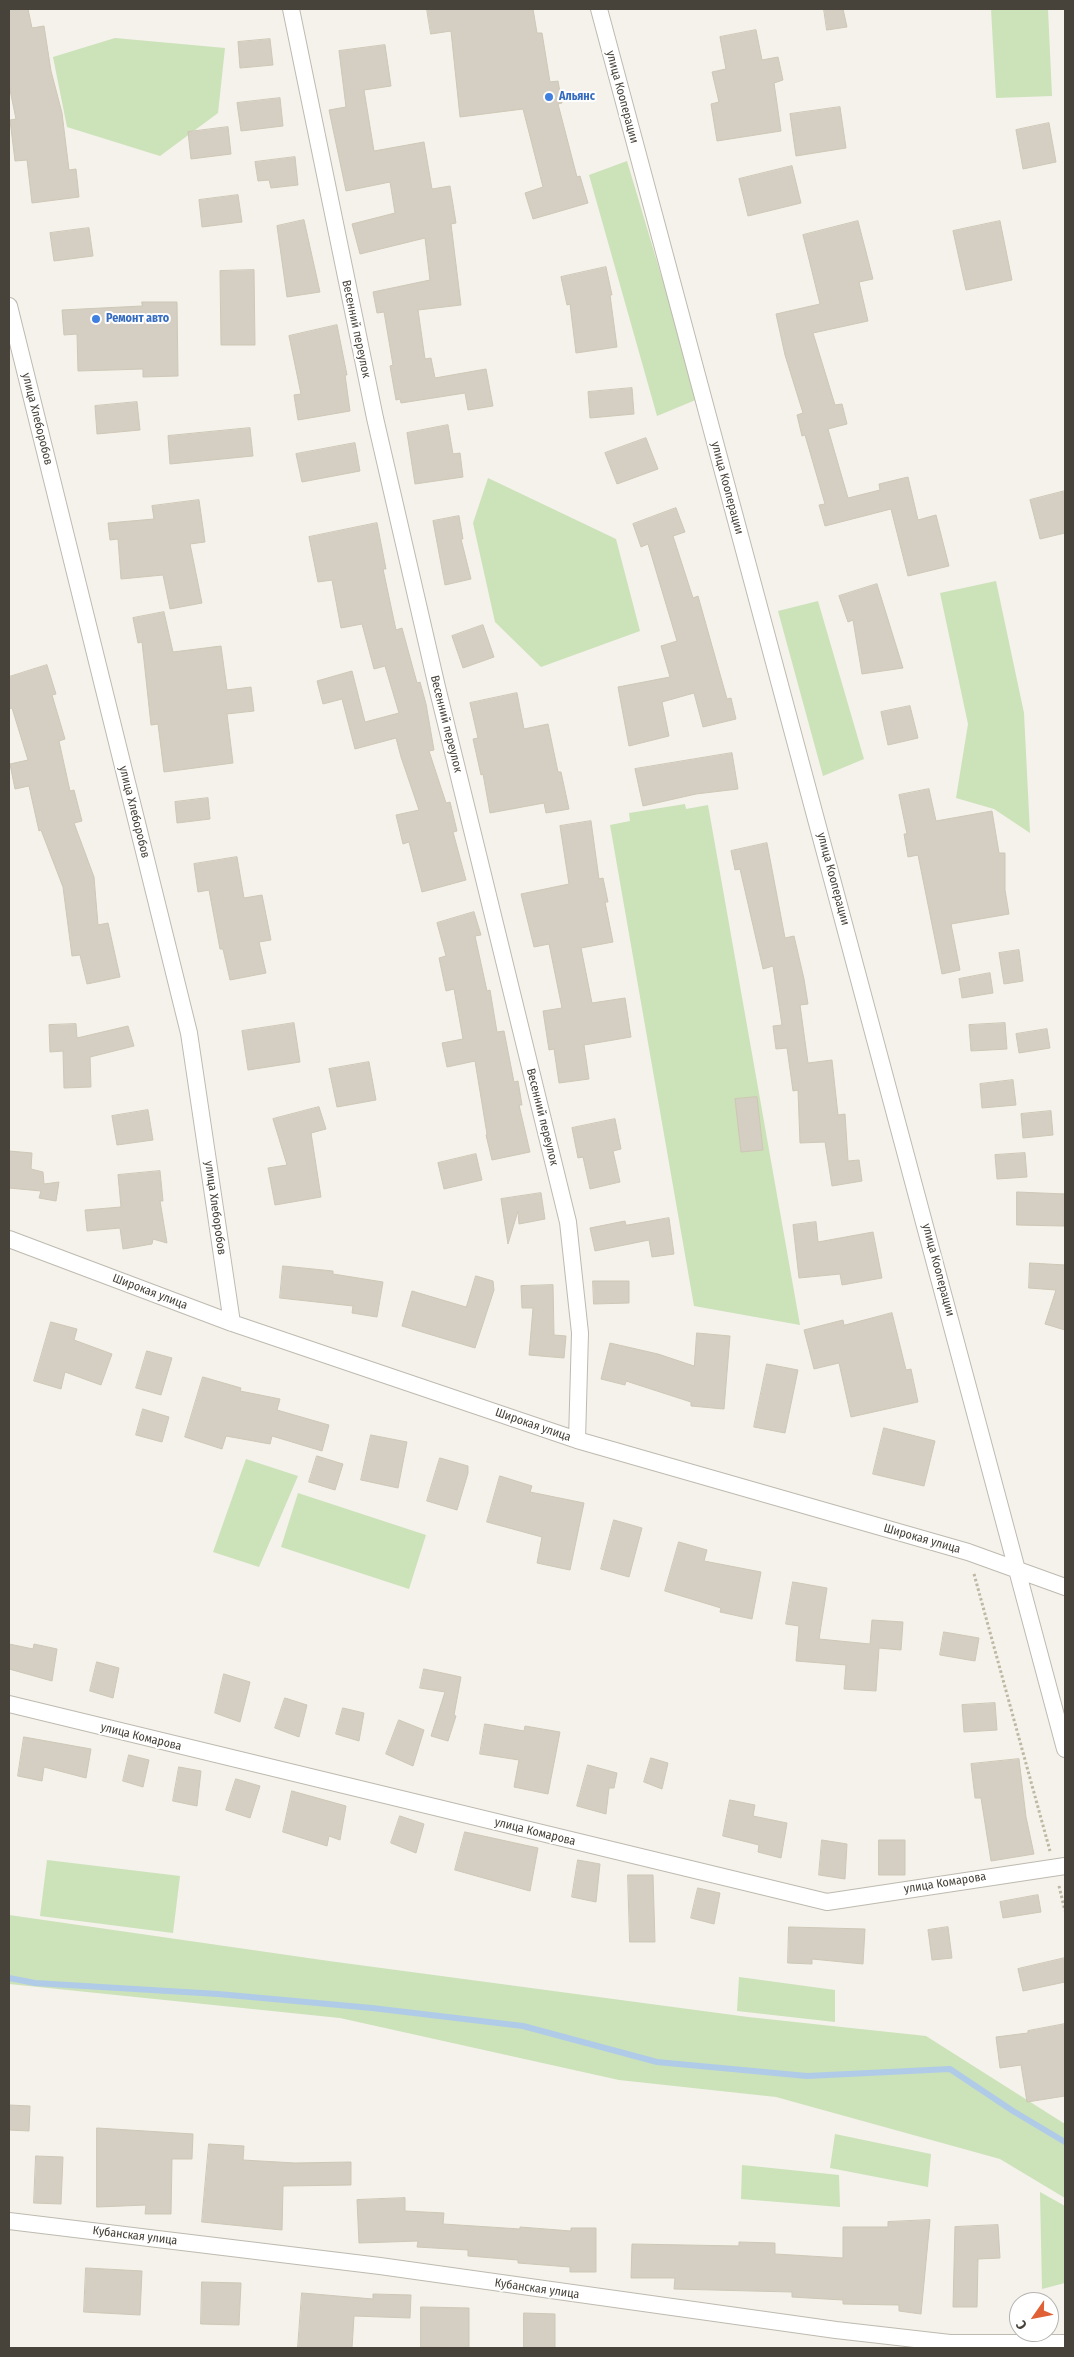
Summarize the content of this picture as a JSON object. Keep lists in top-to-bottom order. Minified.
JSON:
{"streets":{"street":["улица Кооперации","Весенний переулок","улица Хлеборобов","Широкая улица","улица Комарова","Кубанская улица"]},"crossings":[["улица Кооперации","Широкая улица"],["Весенний переулок","Широкая улица"],["улица Хлеборобов","Широкая улица"]],"places":["Альянс","Ремонт авто"],"north":"bottom left"}
